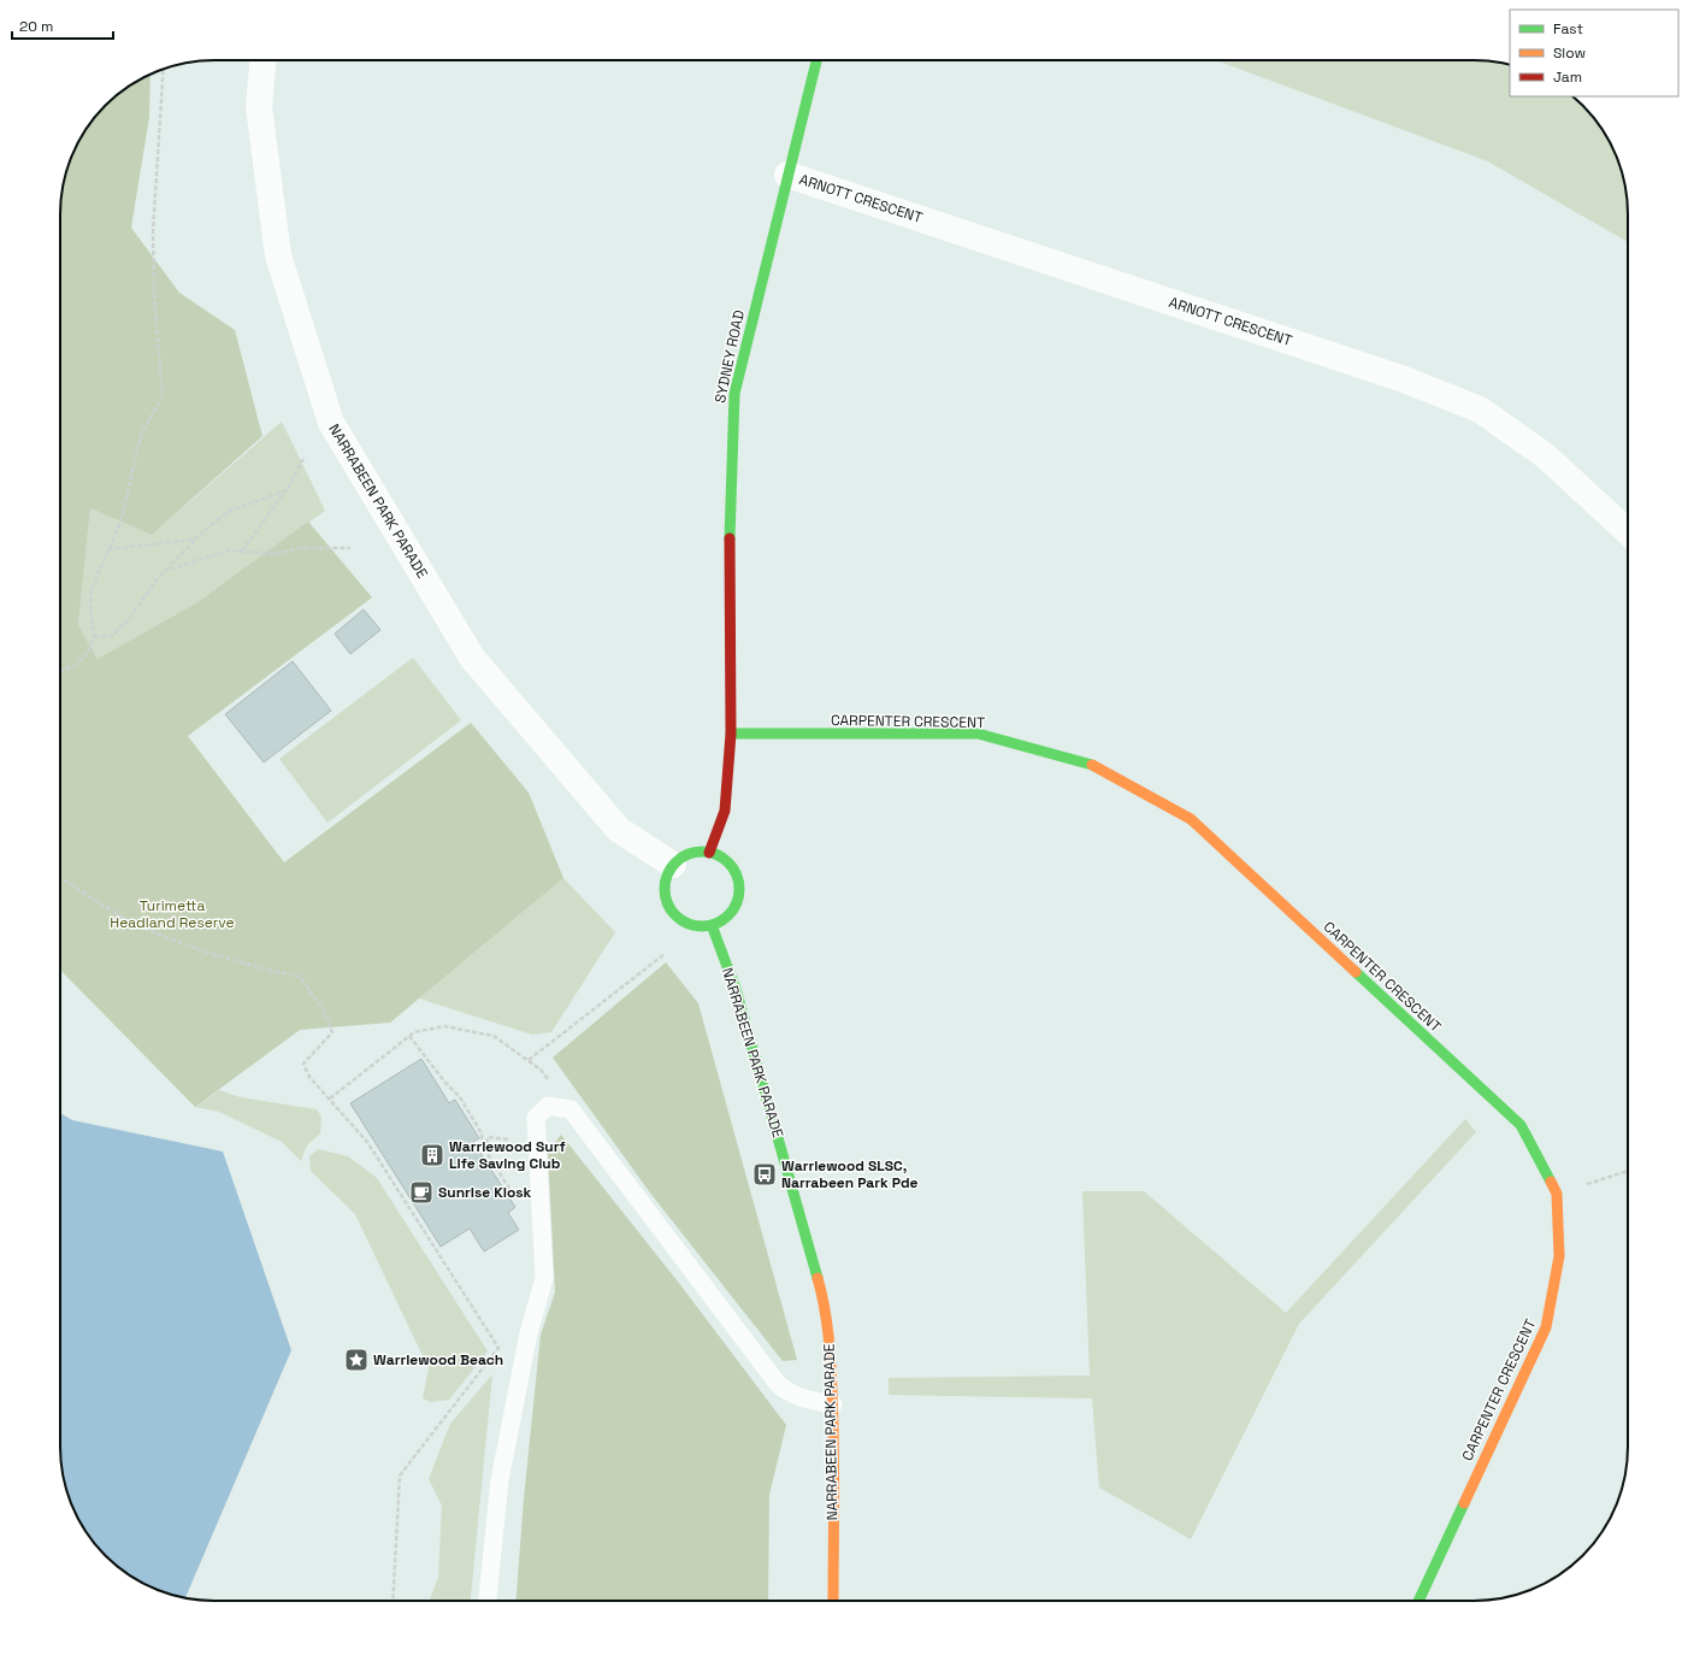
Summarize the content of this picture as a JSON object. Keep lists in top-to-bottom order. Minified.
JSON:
{"streets":{"street":["ARNOTT CRESCENT","SYDNEY ROAD","NARRABEEN PARK PARADE","CARPENTER CRESCENT"]},"crossings":[["ARNOTT CRESCENT","SYDNEY ROAD"],["SYDNEY ROAD","CARPENTER CRESCENT"]],"parks":["Turimetta Headland Reserve"],"places":{"building":["Warriewood Surf Life Saving Club"],"bus stop":["Warriewood SLSC, Narrabeen Park Pde"],"cafe":["Sunrise Kiosk"],"place":["Warriewood Beach"]},"legend":["Fast","Slow","Jam"],"scale_bar":"20 m"}
